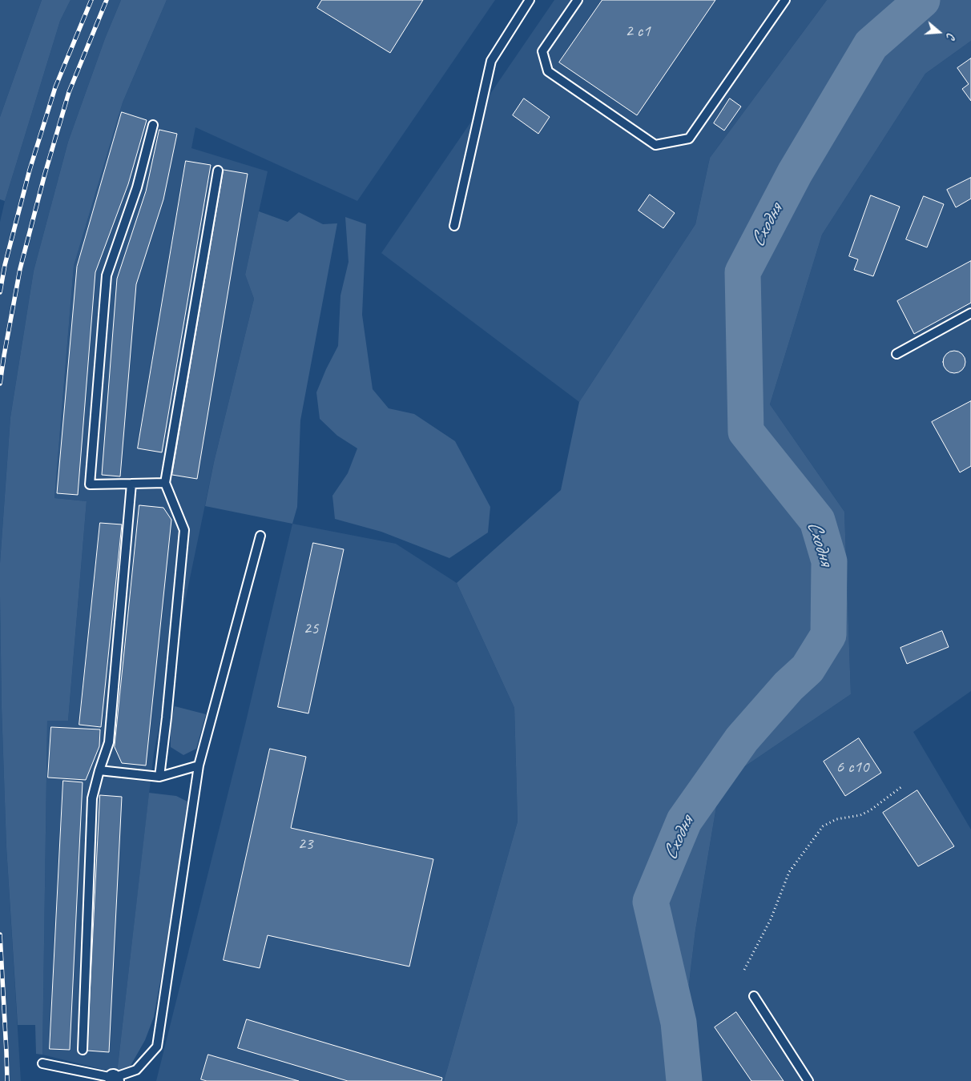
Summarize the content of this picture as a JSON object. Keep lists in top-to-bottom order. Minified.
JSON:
{"water":["Сходня"],"house_numbers":["2 с1","25","6 с10","23"],"north":"right"}
